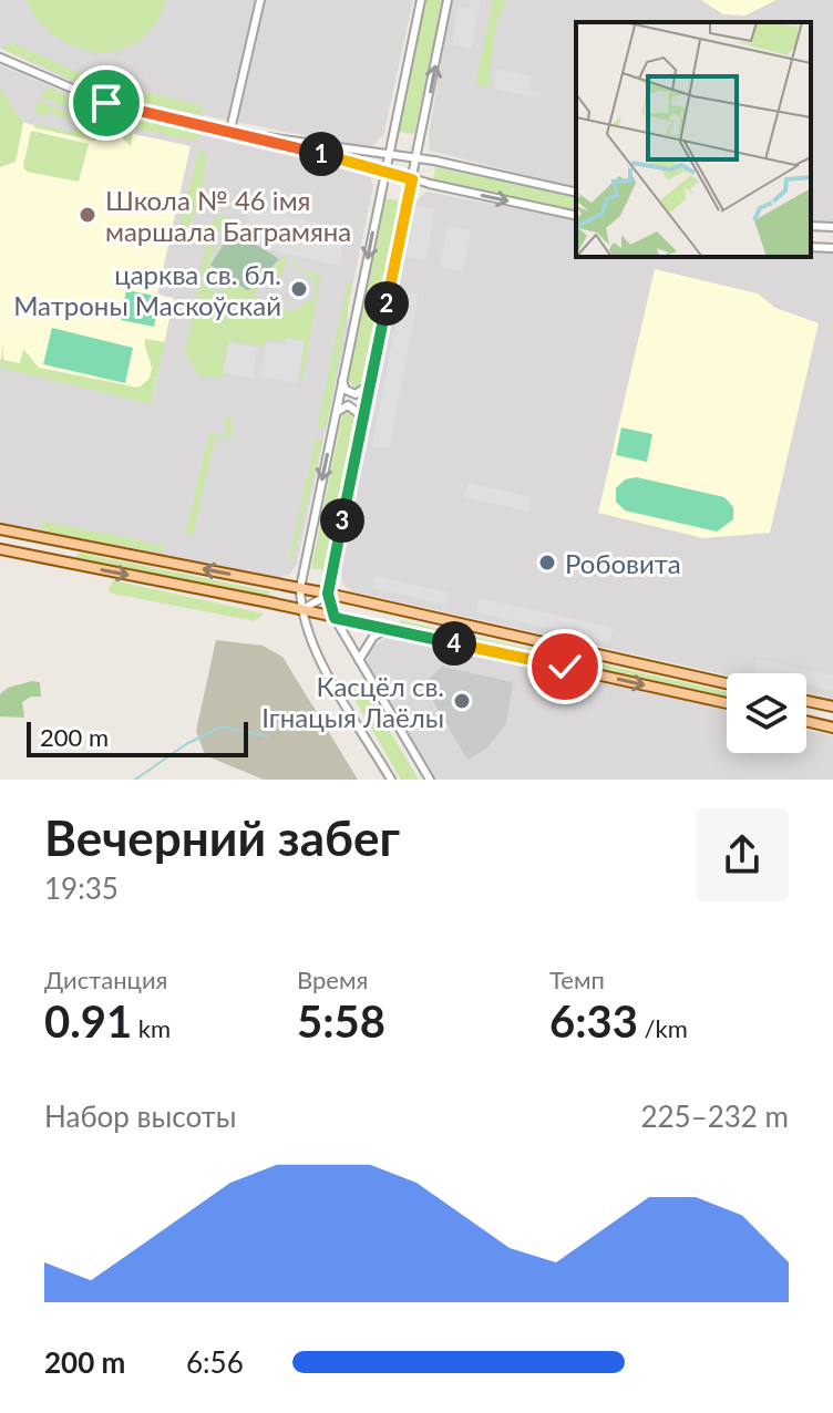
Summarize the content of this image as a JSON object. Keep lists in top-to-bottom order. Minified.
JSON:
{"places":["Школа № 46 імя маршала Баграмяна","царква св. бл. Матроны Маскоўскай","Робовита","Касцёл св. Ігнацыя Лаёлы"],"scale_bar":"200 m","page":{"pins":["1","2","3","4"],"scale":"200 m","heading":["Вечерний забег","19:35"],"stats":[["Дистанция","0.91 km"],["Время","5:58"],["Темп","6:33 /km"]],"chart":["Набор высоты","225–232 m"],"list":[{"name":"200 m","note":"6:56"}]}}
